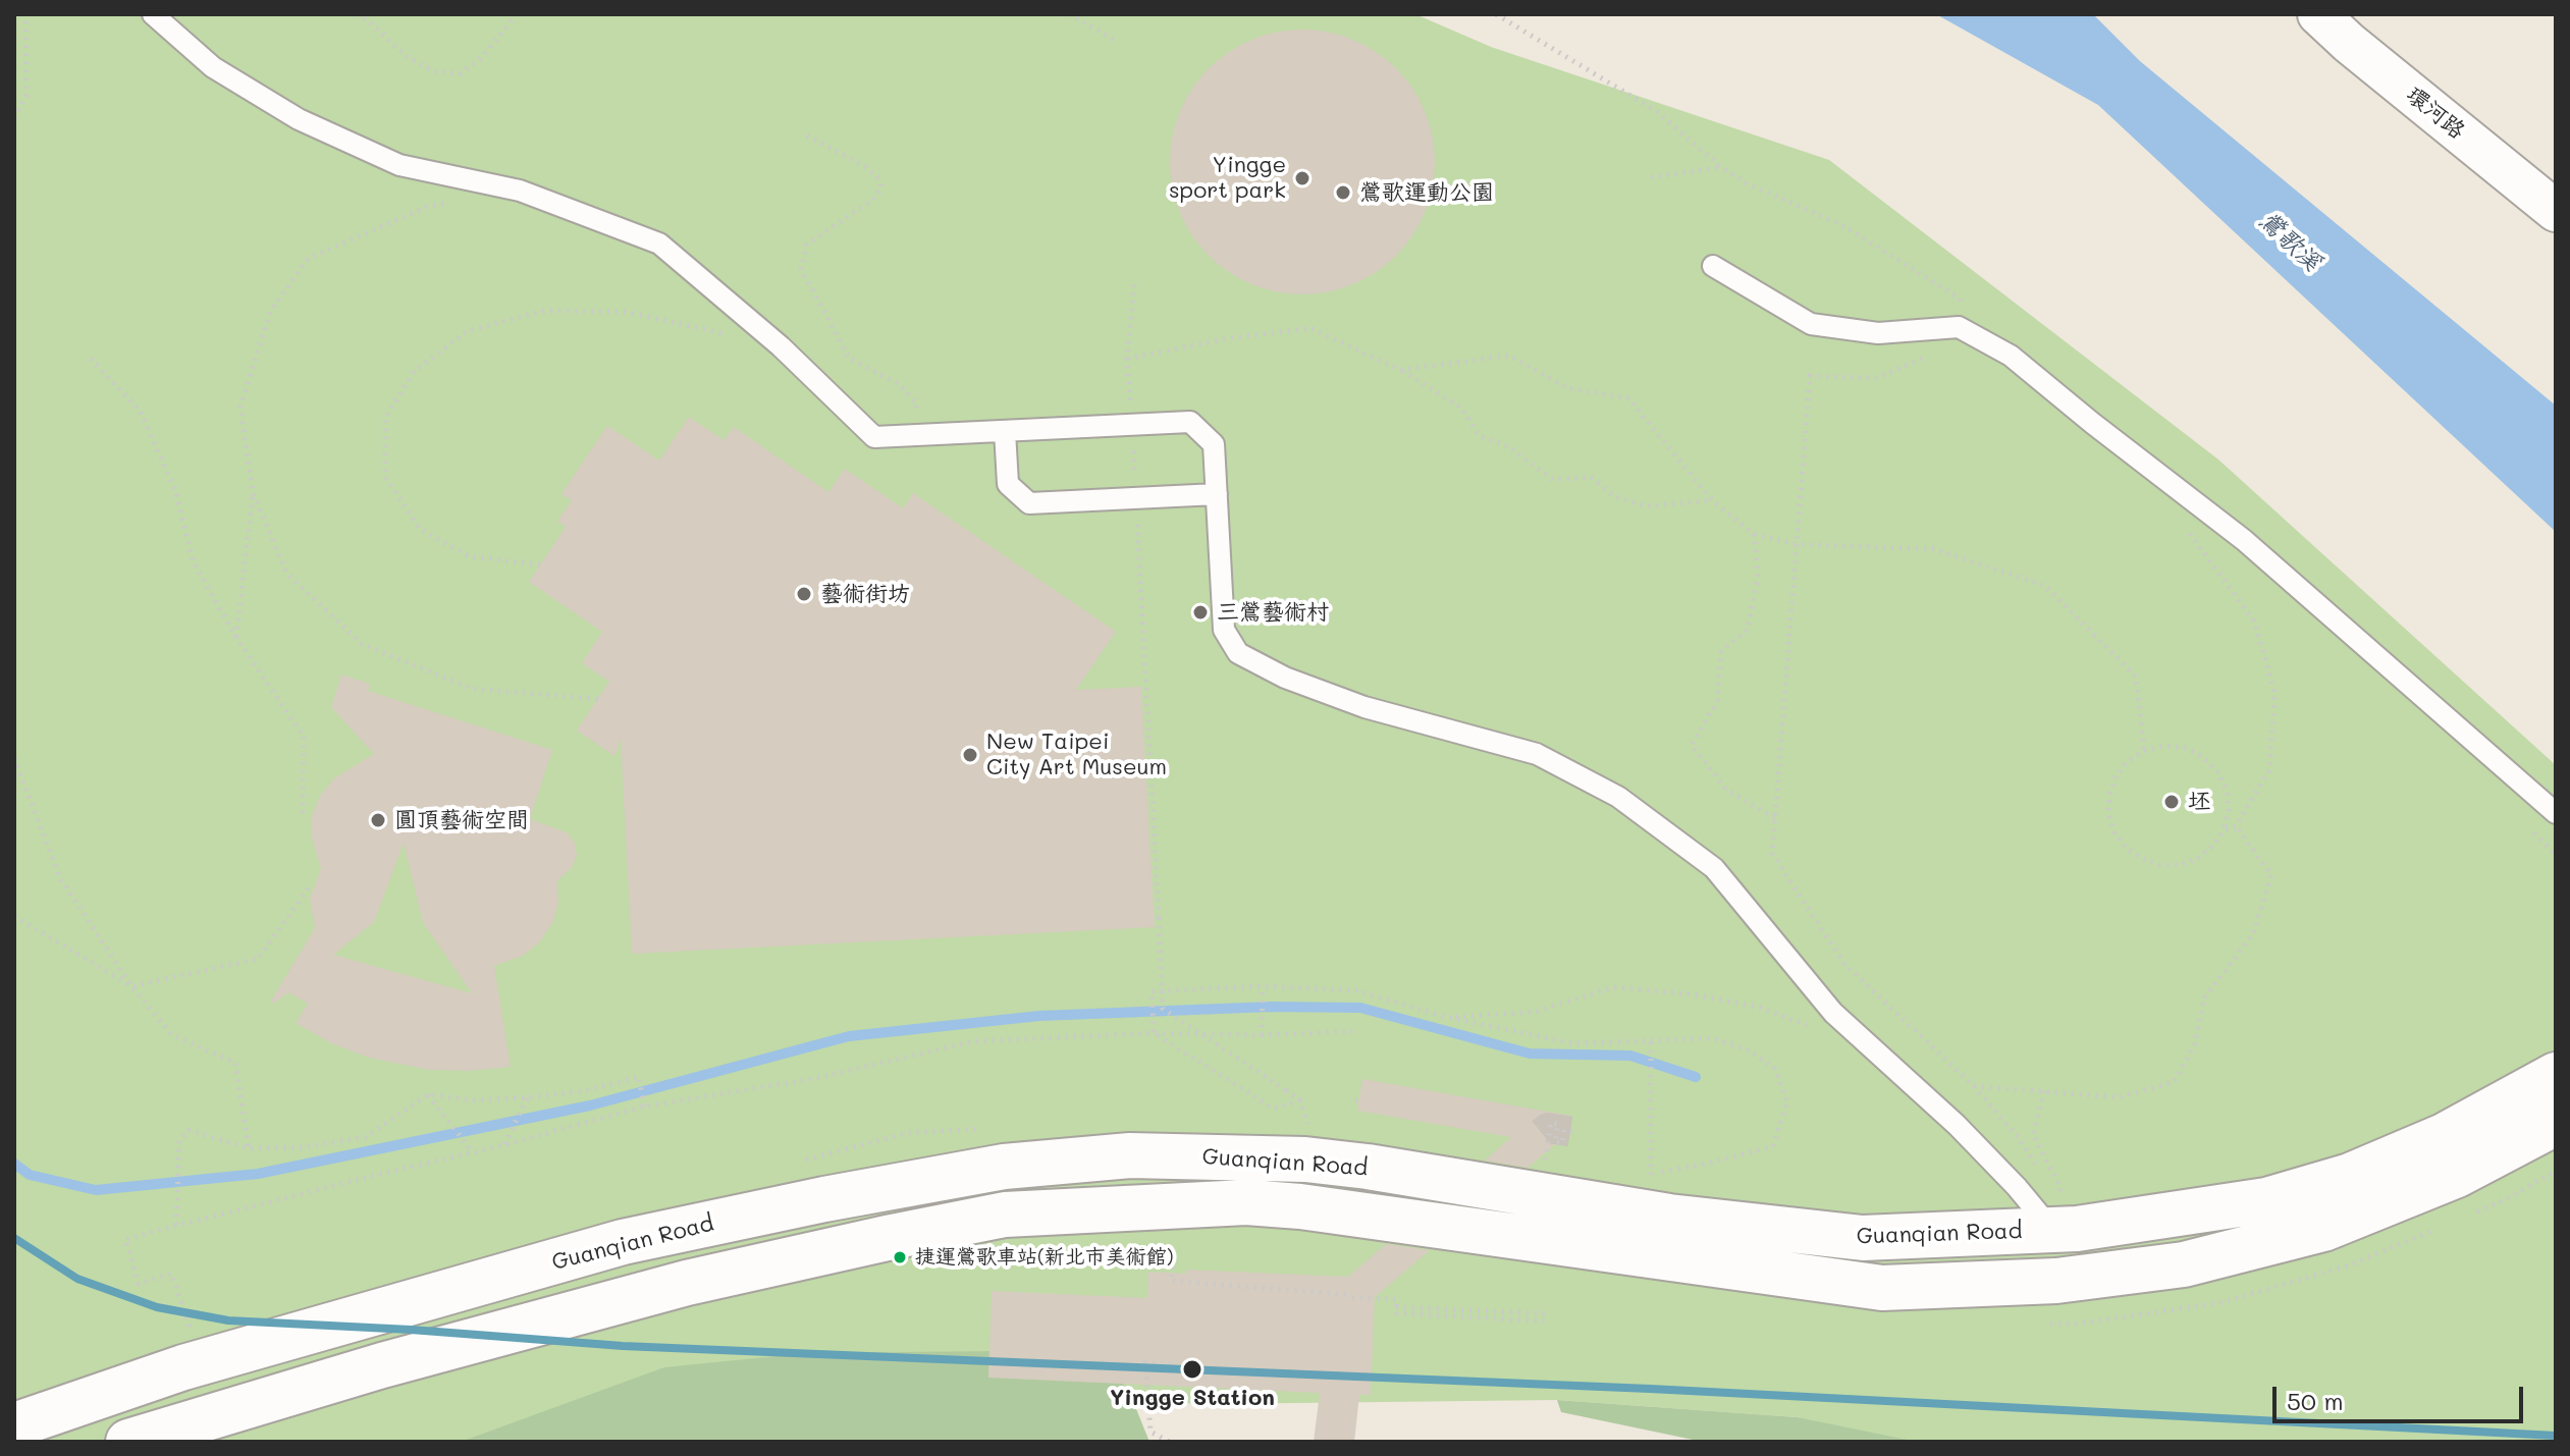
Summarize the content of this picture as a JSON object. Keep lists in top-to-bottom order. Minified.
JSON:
{"streets":{"street":["環河路","Guanqian Road"]},"water":["鶯歌溪"],"places":["Yingge sport park","鶯歌運動公園","藝術街坊","三鶯藝術村","New Taipei City Art Museum","坯","圓頂藝術空間","捷運鶯歌車站(新北市美術館)","Yingge Station"],"scale_bar":"50 m"}
